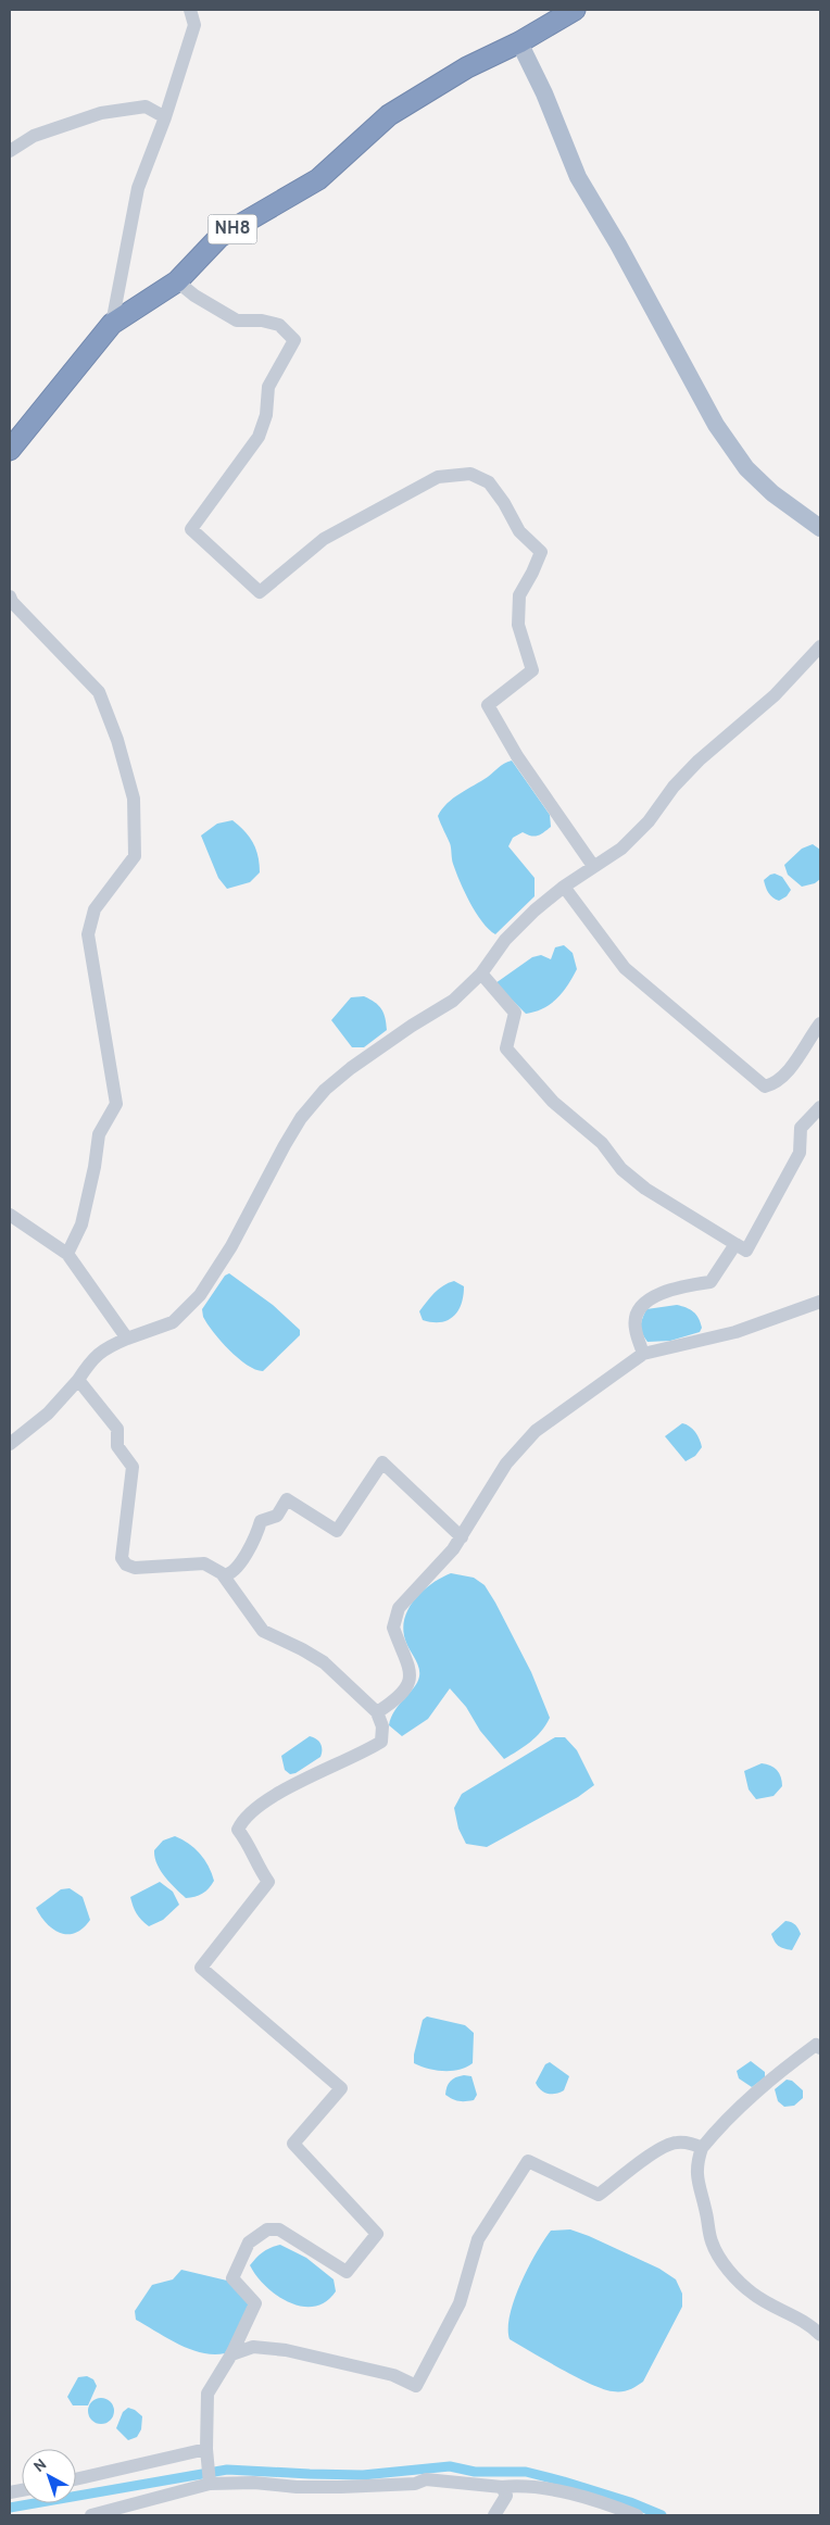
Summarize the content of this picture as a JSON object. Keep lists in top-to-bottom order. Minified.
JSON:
{"streets":{"highway":["NH8"]},"north":"top left"}
